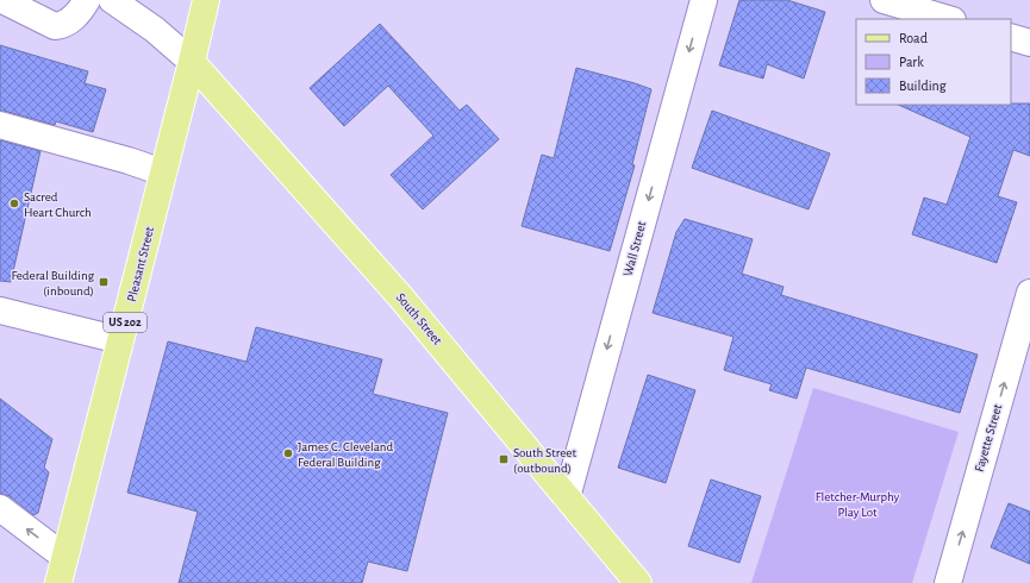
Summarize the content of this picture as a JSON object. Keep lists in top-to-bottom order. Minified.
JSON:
{"streets":{"main road":["Pleasant Street","South Street","US 202"],"street":["Wall Street","Fayette Street"]},"crossings":[["Wall Street","South Street"],["Pleasant Street","South Street"]],"one_way":["Wall Street","Fayette Street"],"parks":["Fletcher-Murphy Play Lot"],"places":{"other":["Sacred Heart Church","James C. Cleveland Federal Building"],"transit":["Federal Building (inbound)","South Street (outbound)"]},"legend":["Road","Park","Building"]}
